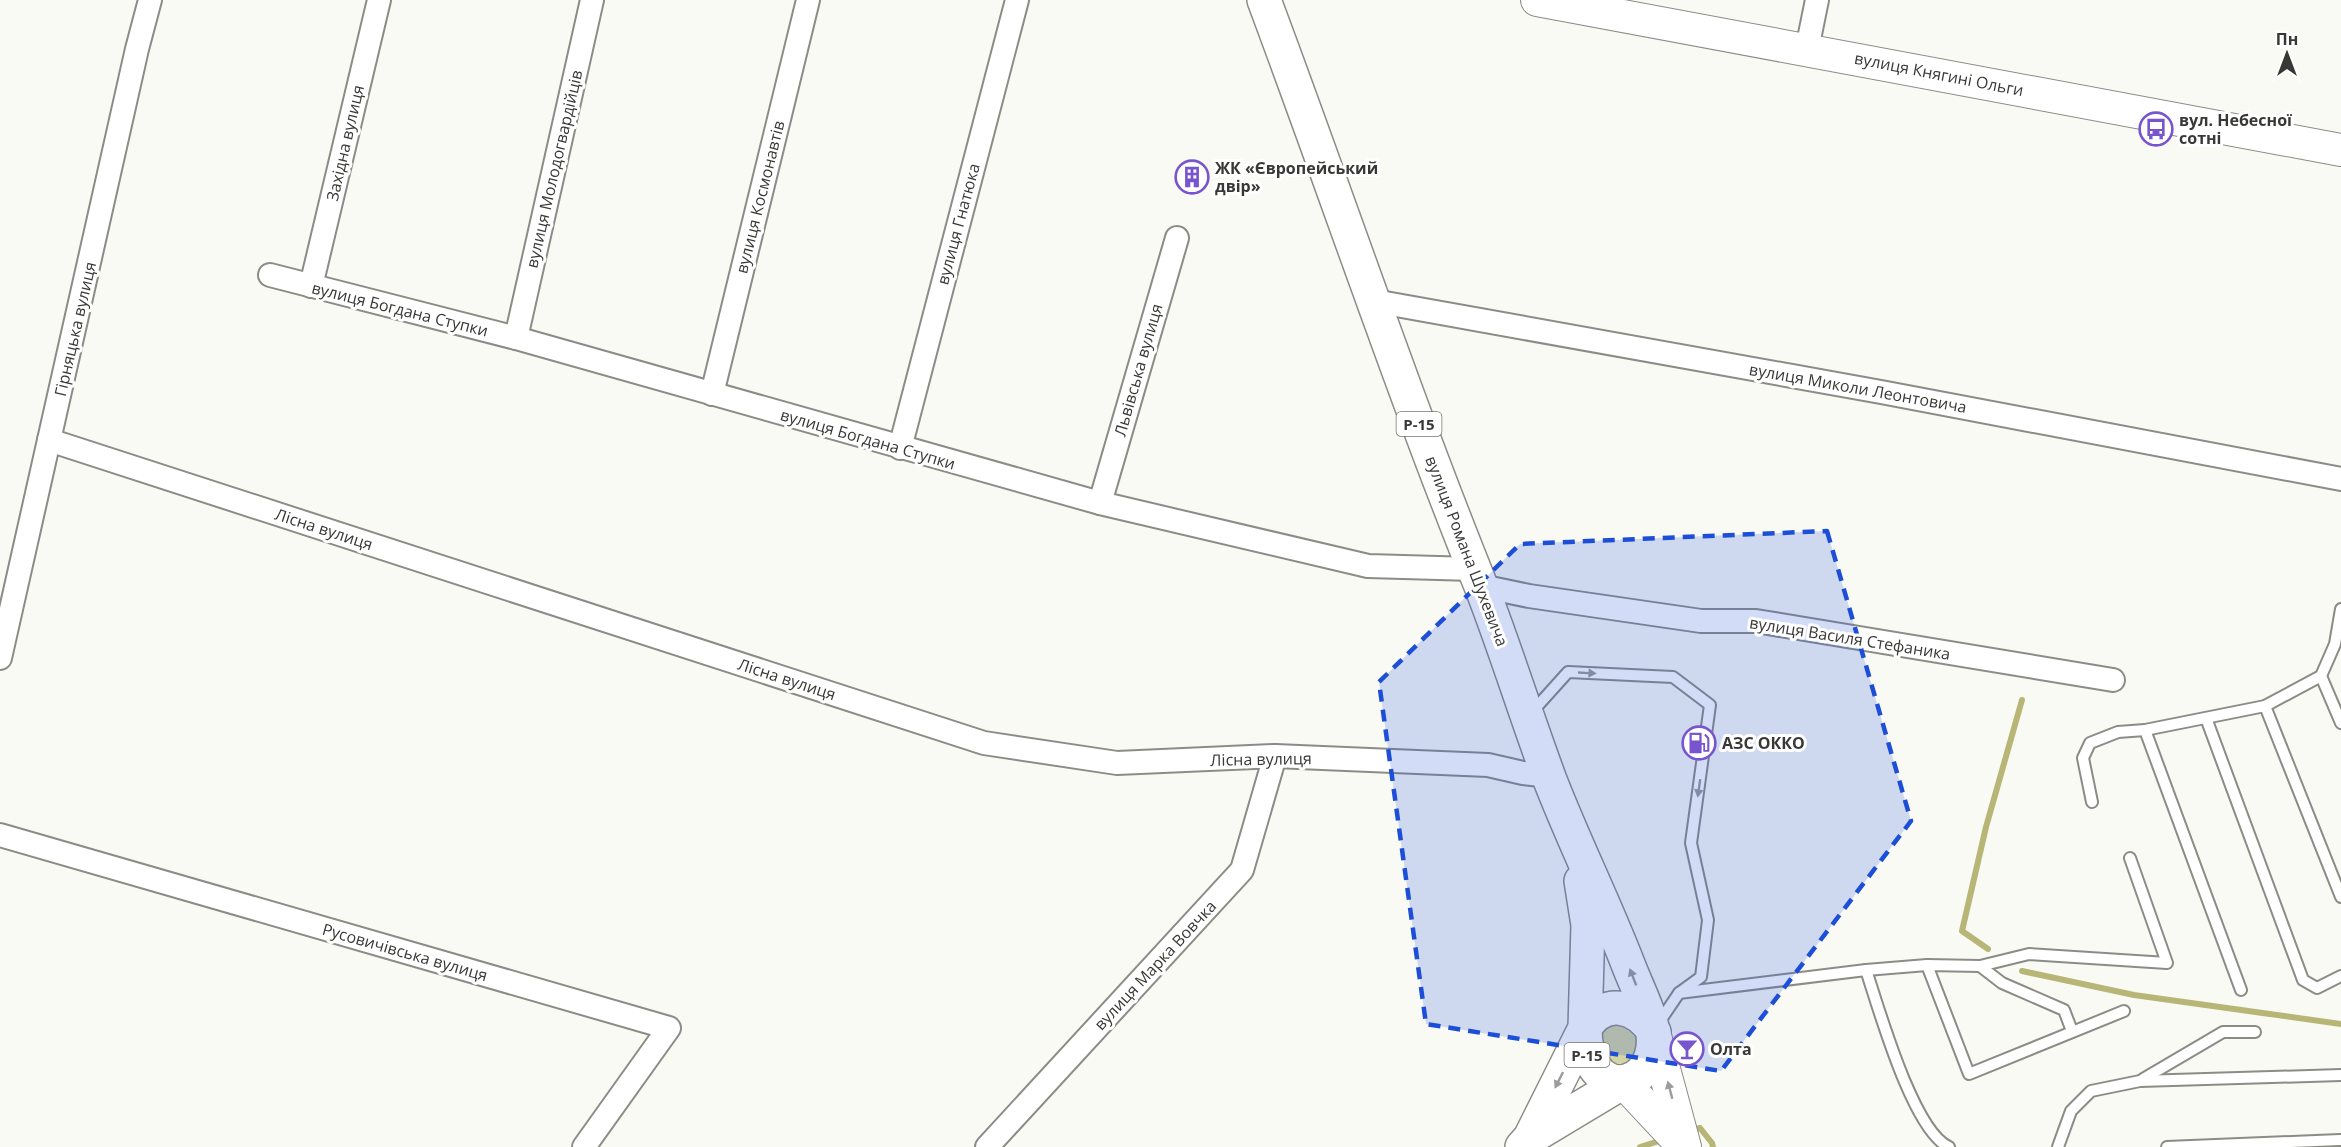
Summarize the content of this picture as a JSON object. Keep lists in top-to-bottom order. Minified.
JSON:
{"streets":{"main road":["Р-15","вулиця Романа Шухевича"],"street":["вулиця Княгині Ольги","Західна вулиця","вулиця Молодогвардійців","вулиця Космонавтів","вулиця Гнатюка","вулиця Богдана Ступки","Гірняцька вулиця","Львівська вулиця","вулиця Миколи Леонтовича","Лісна вулиця","вулиця Василя Стефаника","Русовичівська вулиця","вулиця Марка Вовчка"]},"crossings":[["Західна вулиця","вулиця Богдана Ступки"],["вулиця Молодогвардійців","вулиця Богдана Ступки"],["вулиця Космонавтів","вулиця Богдана Ступки"],["вулиця Гнатюка","вулиця Богдана Ступки"],["вулиця Богдана Ступки","Львівська вулиця"],["вулиця Богдана Ступки","вулиця Романа Шухевича"],["вулиця Богдана Ступки","вулиця Василя Стефаника"],["Гірняцька вулиця","Лісна вулиця"],["вулиця Миколи Леонтовича","вулиця Романа Шухевича"],["Р-15","вулиця Романа Шухевича"],["Лісна вулиця","вулиця Романа Шухевича"],["Лісна вулиця","вулиця Марка Вовчка"],["вулиця Романа Шухевича","вулиця Василя Стефаника"]],"places":{"bus stop":["вул. Небесної сотні"],"building":["ЖК «Європейський двір»"],"fuel station":["АЗС ОККО"],"bar":["Олта"]},"north":"top"}
